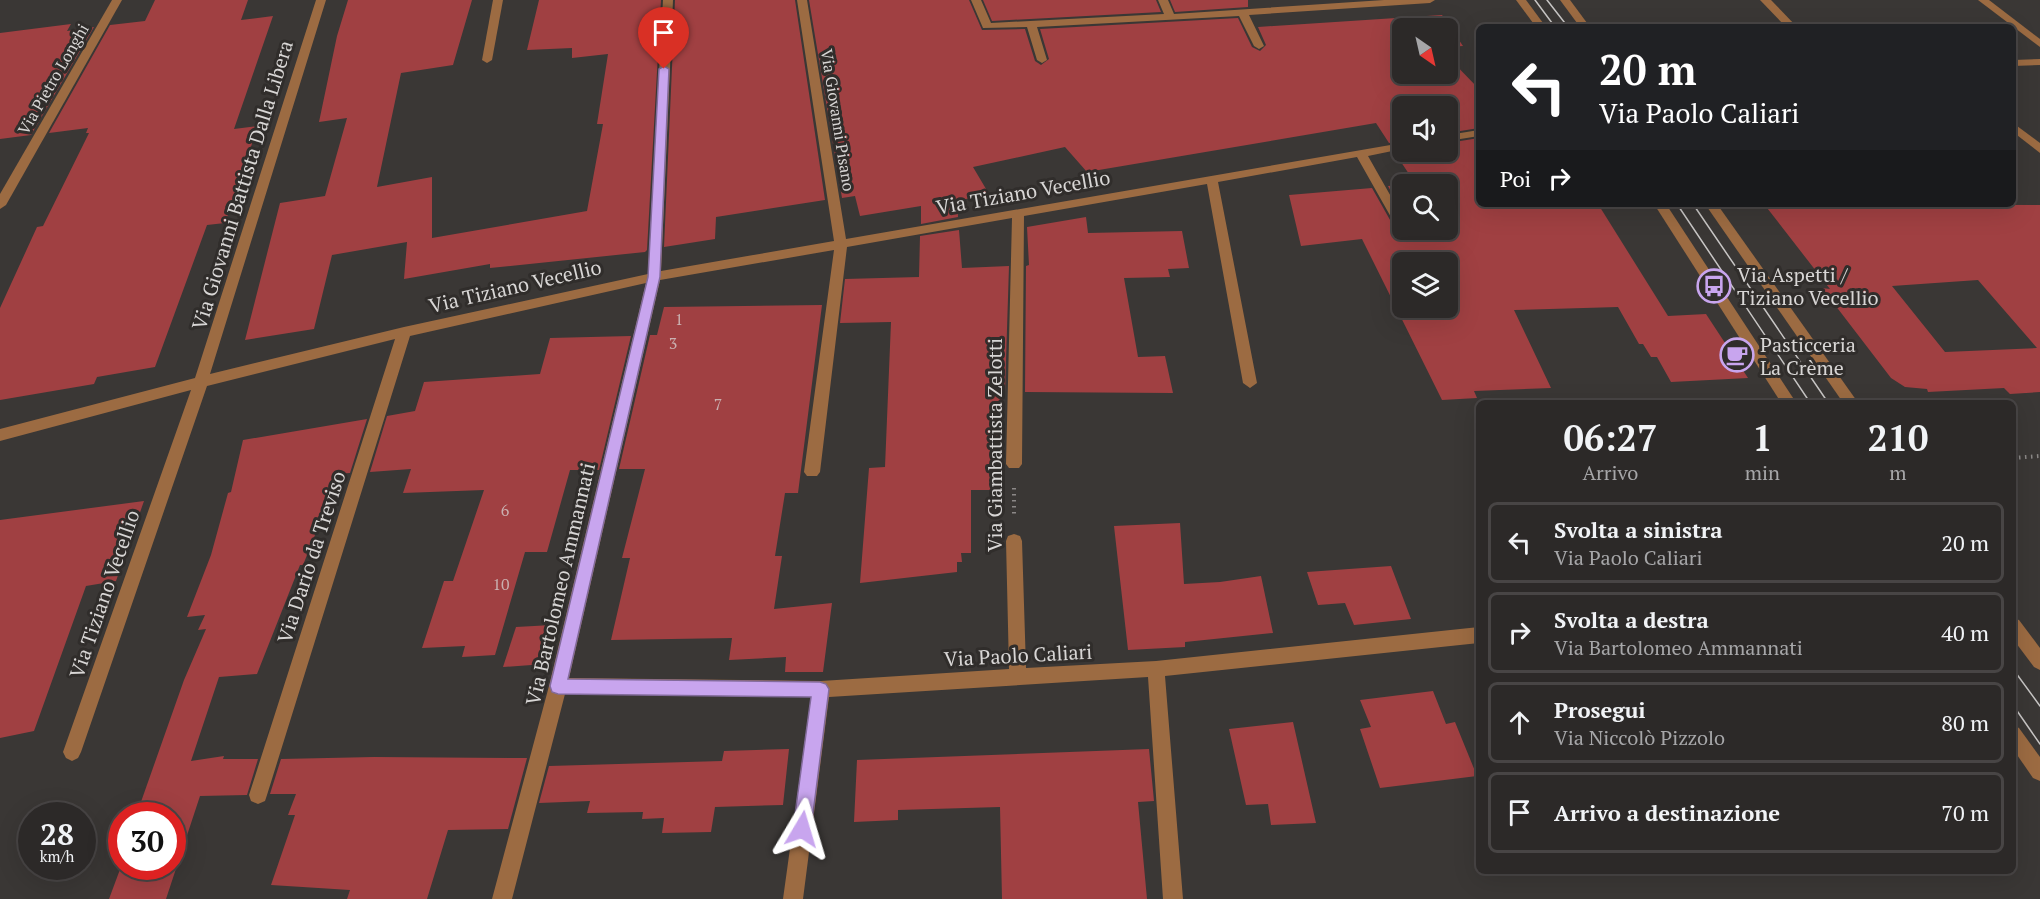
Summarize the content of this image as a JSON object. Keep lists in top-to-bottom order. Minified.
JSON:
{"streets":{"street":["Via Pietro Longhi","Via Giovanni Pisano","Via Giovanni Battista Dalla Libera","Via Tiziano Vecellio","Via Giambattista Zelotti","Via Dario da Treviso","Via Bartolomeo Ammannati","Via Paolo Caliari"]},"crossings":[["Via Giovanni Pisano","Via Tiziano Vecellio"],["Via Giovanni Battista Dalla Libera","Via Tiziano Vecellio"],["Via Tiziano Vecellio","Via Giambattista Zelotti"],["Via Tiziano Vecellio","Via Dario da Treviso"],["Via Tiziano Vecellio","Via Bartolomeo Ammannati"],["Via Giambattista Zelotti","Via Paolo Caliari"],["Via Bartolomeo Ammannati","Via Paolo Caliari"]],"places":{"bus stop":["Via Aspetti / Tiziano Vecellio"],"cafe":["Pasticceria La Crème"]},"house_numbers":["1","3","7","6","10"],"north":"bottom right","page":{"turn":["20 m","Via Paolo Caliari"],"then":"Poi","eta":["06:27","Arrivo","1","min","210","m"],"list":[{"name":"Svolta a sinistra","note":"Via Paolo Caliari","value":"20 m"},{"name":"Svolta a destra","note":"Via Bartolomeo Ammannati","value":"40 m"},{"name":"Prosegui","note":"Via Niccolò Pizzolo","value":"80 m"},{"name":"Arrivo a destinazione","value":"70 m"}],"speed":"28 km/h","limit":"30"}}
